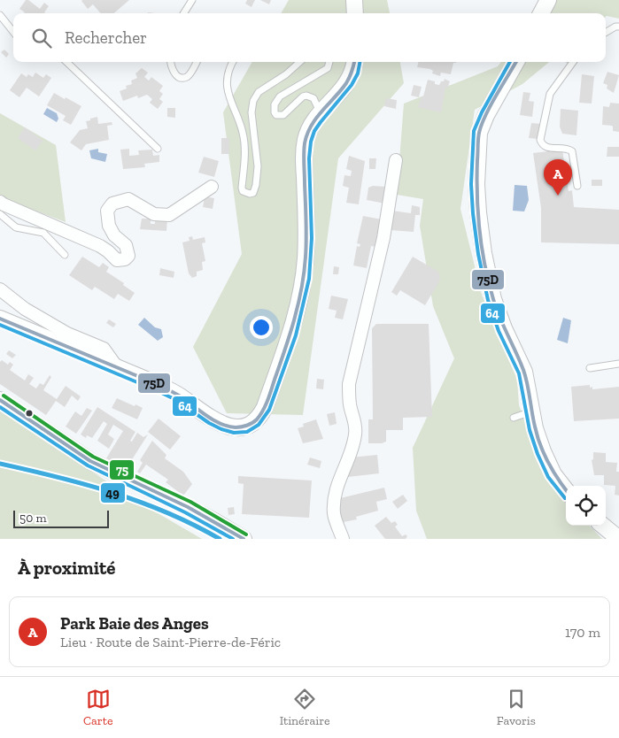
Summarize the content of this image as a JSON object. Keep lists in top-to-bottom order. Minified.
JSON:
{"lines":["transit line 75D","transit line 64","transit line 75","transit line 49"],"scale_bar":"50 m","page":{"search":"Rechercher","pins":"A","scale":"50 m","heading":"À proximité","list":[{"mark":"A","name":"Park Baie des Anges","note":"Lieu · Route de Saint-Pierre-de-Féric","value":"170 m"}],"nav":["Carte","Itinéraire","Favoris"]}}
